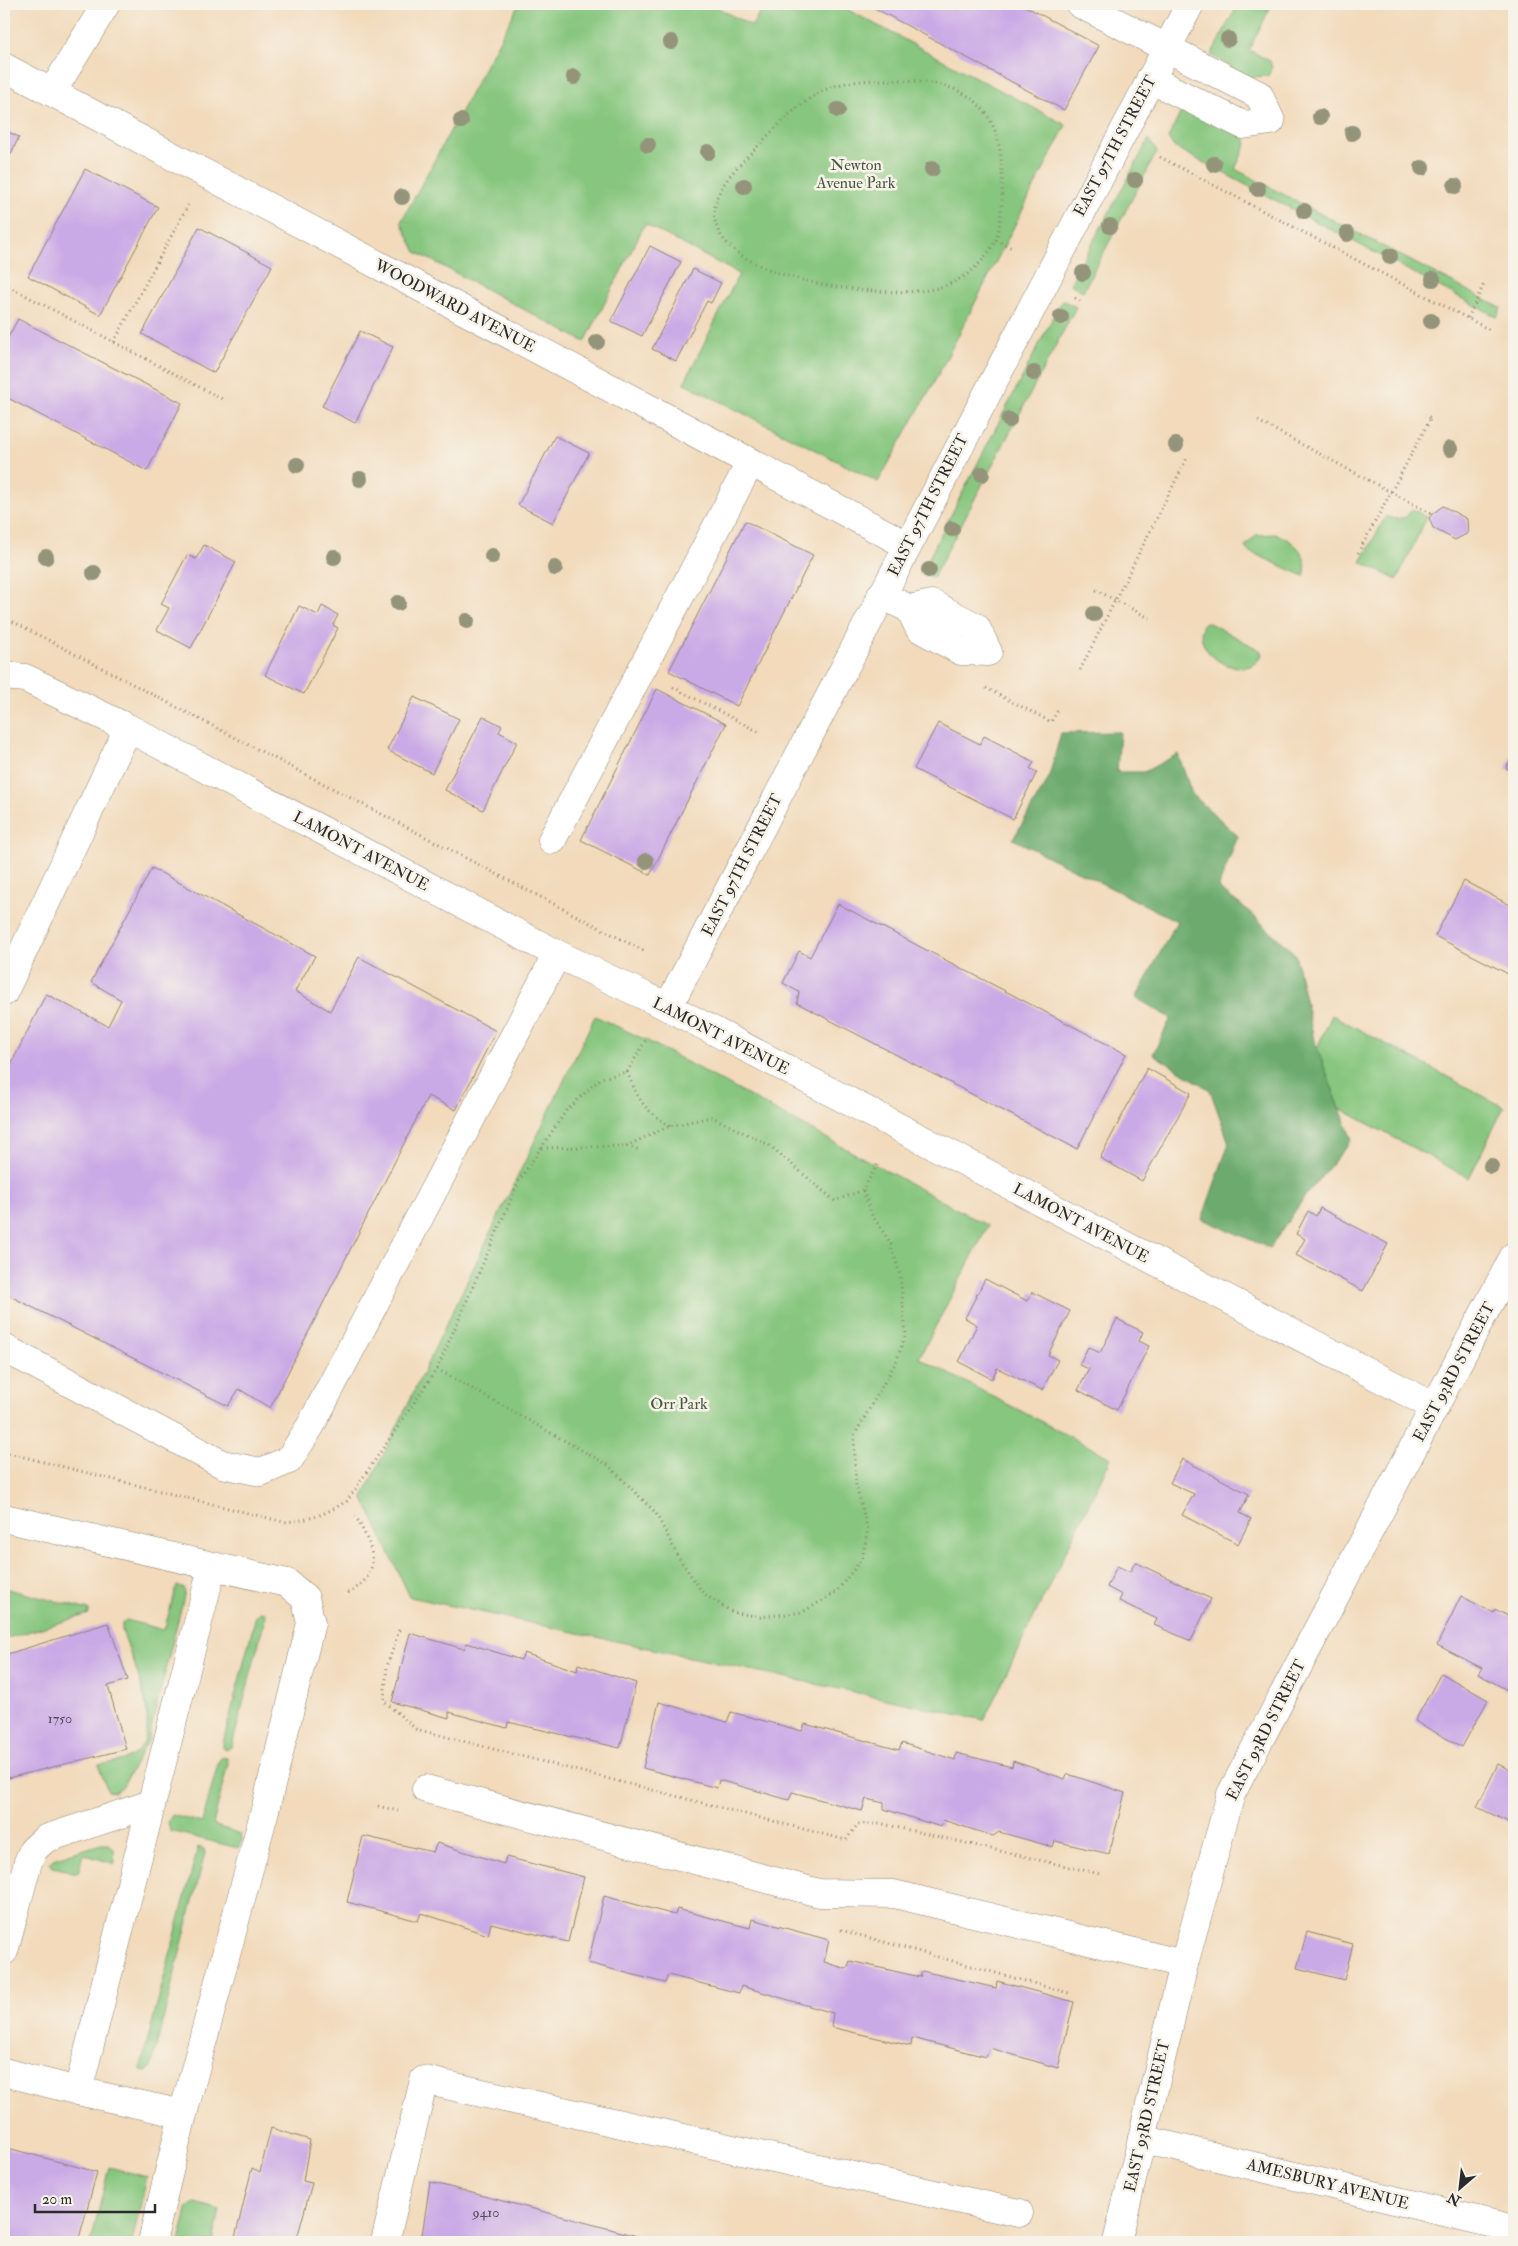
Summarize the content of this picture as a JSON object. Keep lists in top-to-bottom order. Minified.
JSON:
{"streets":{"street":["EAST 97TH STREET","WOODWARD AVENUE","LAMONT AVENUE","EAST 93RD STREET","AMESBURY AVENUE"]},"crossings":[["EAST 97TH STREET","WOODWARD AVENUE"],["EAST 97TH STREET","LAMONT AVENUE"],["LAMONT AVENUE","EAST 93RD STREET"],["EAST 93RD STREET","AMESBURY AVENUE"]],"parks":["Newton Avenue Park","Orr Park"],"house_numbers":["1750","9410"],"scale_bar":"20 m","north":"bottom left"}
